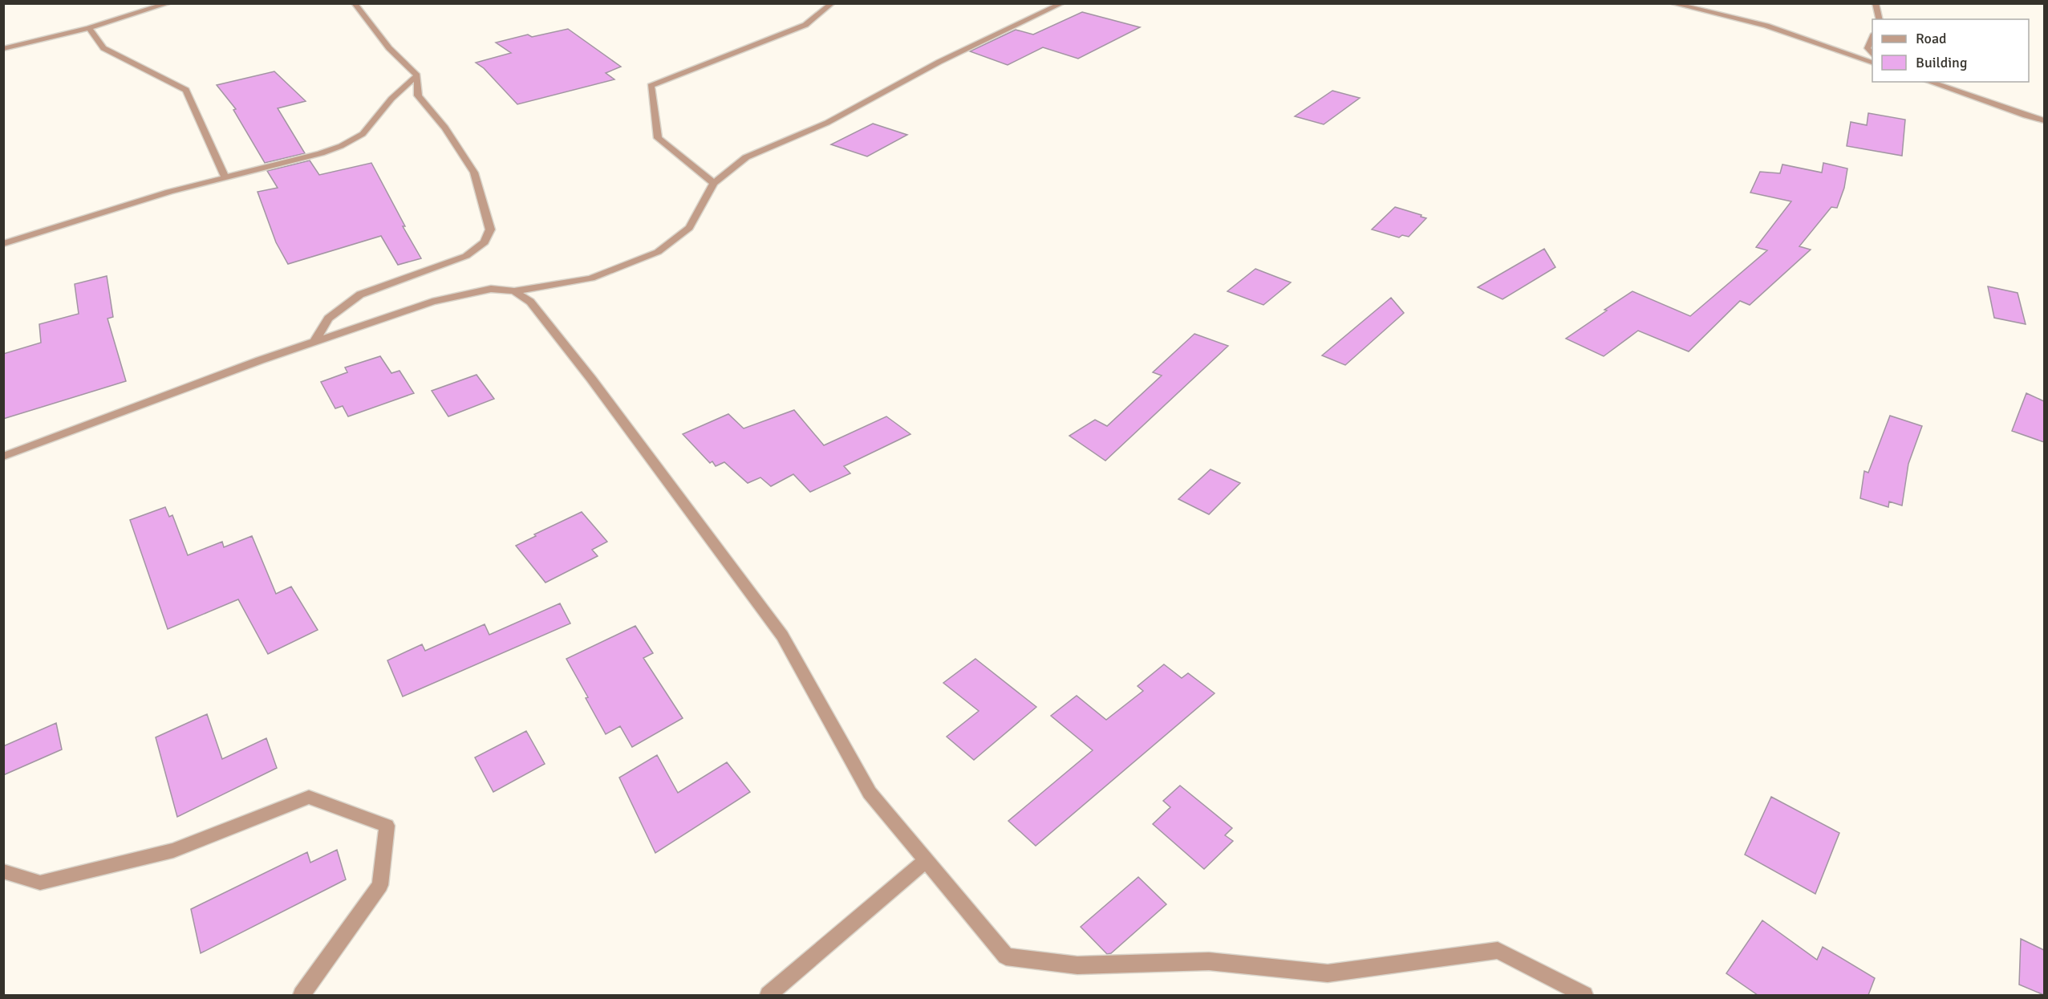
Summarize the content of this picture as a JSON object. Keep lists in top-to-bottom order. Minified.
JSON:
{"legend":["Road","Building"]}
